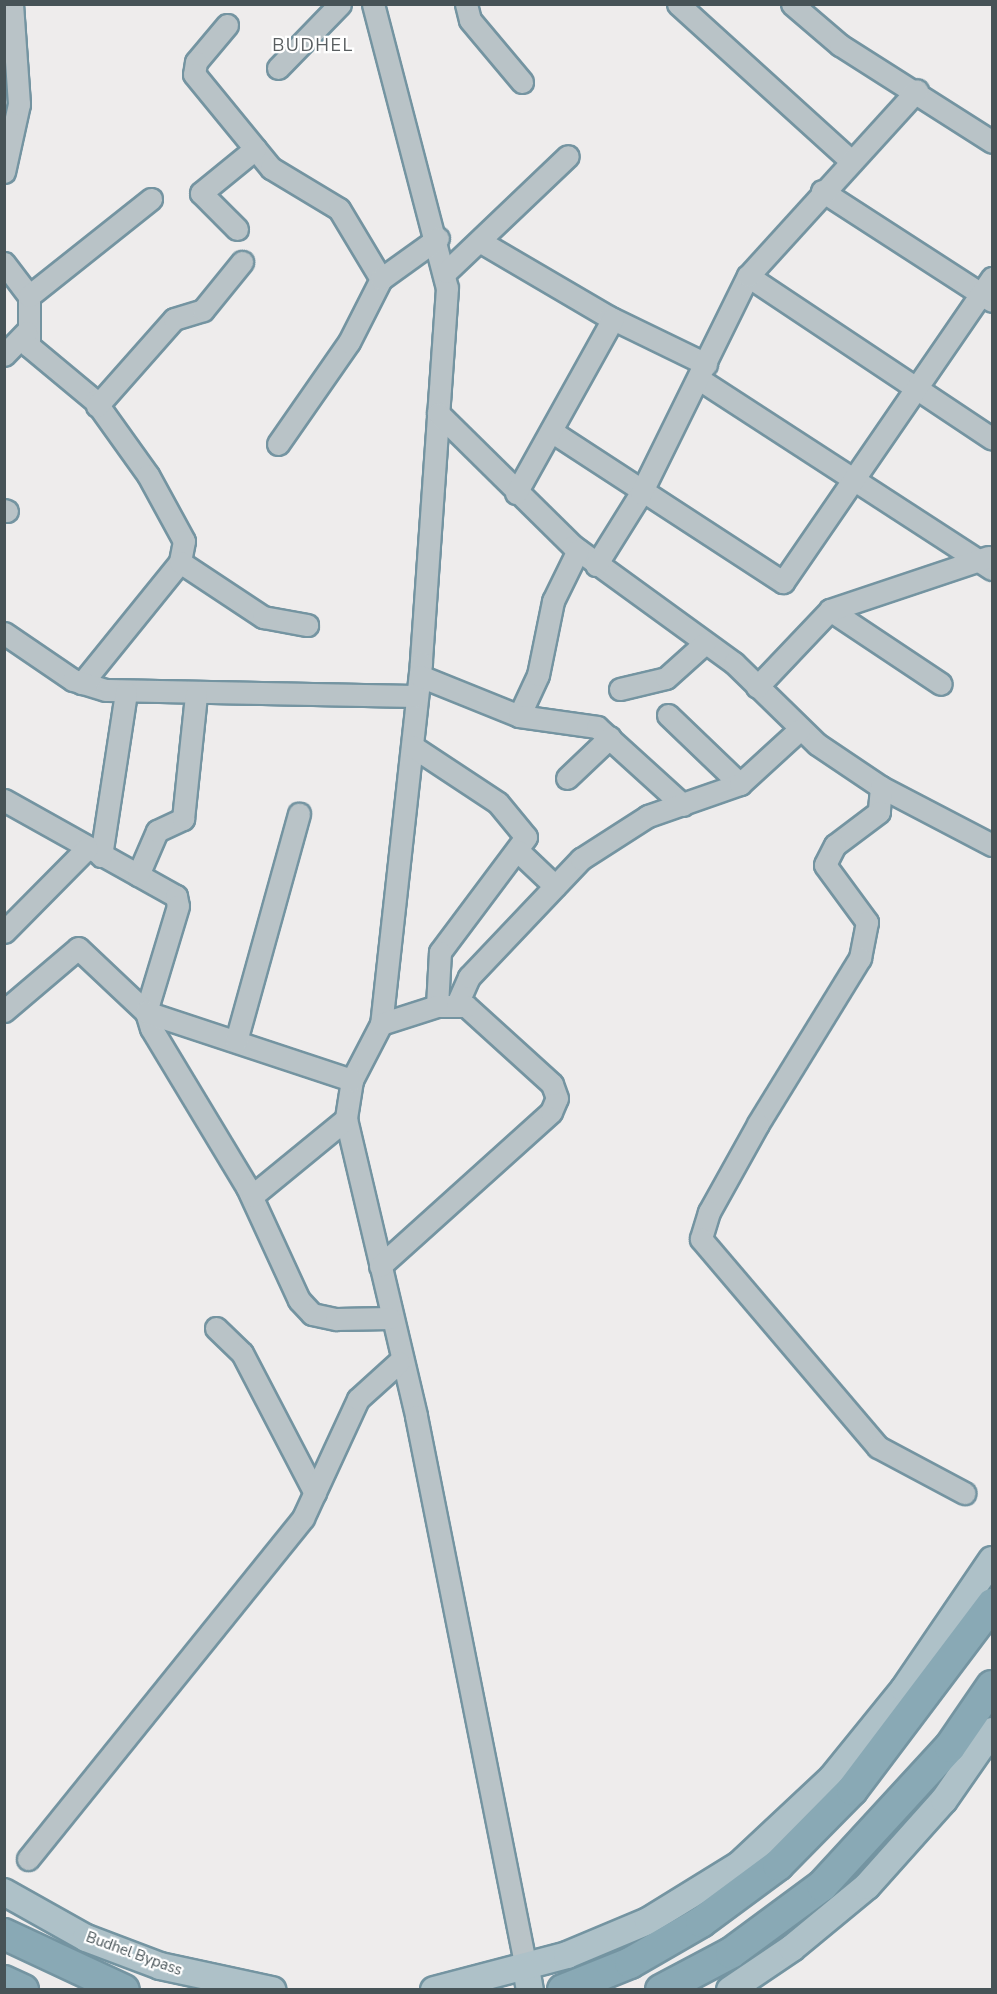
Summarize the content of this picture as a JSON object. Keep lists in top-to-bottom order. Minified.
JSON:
{"streets":{"main road":["Budhel Bypass"]},"districts":["BUDHEL"]}
